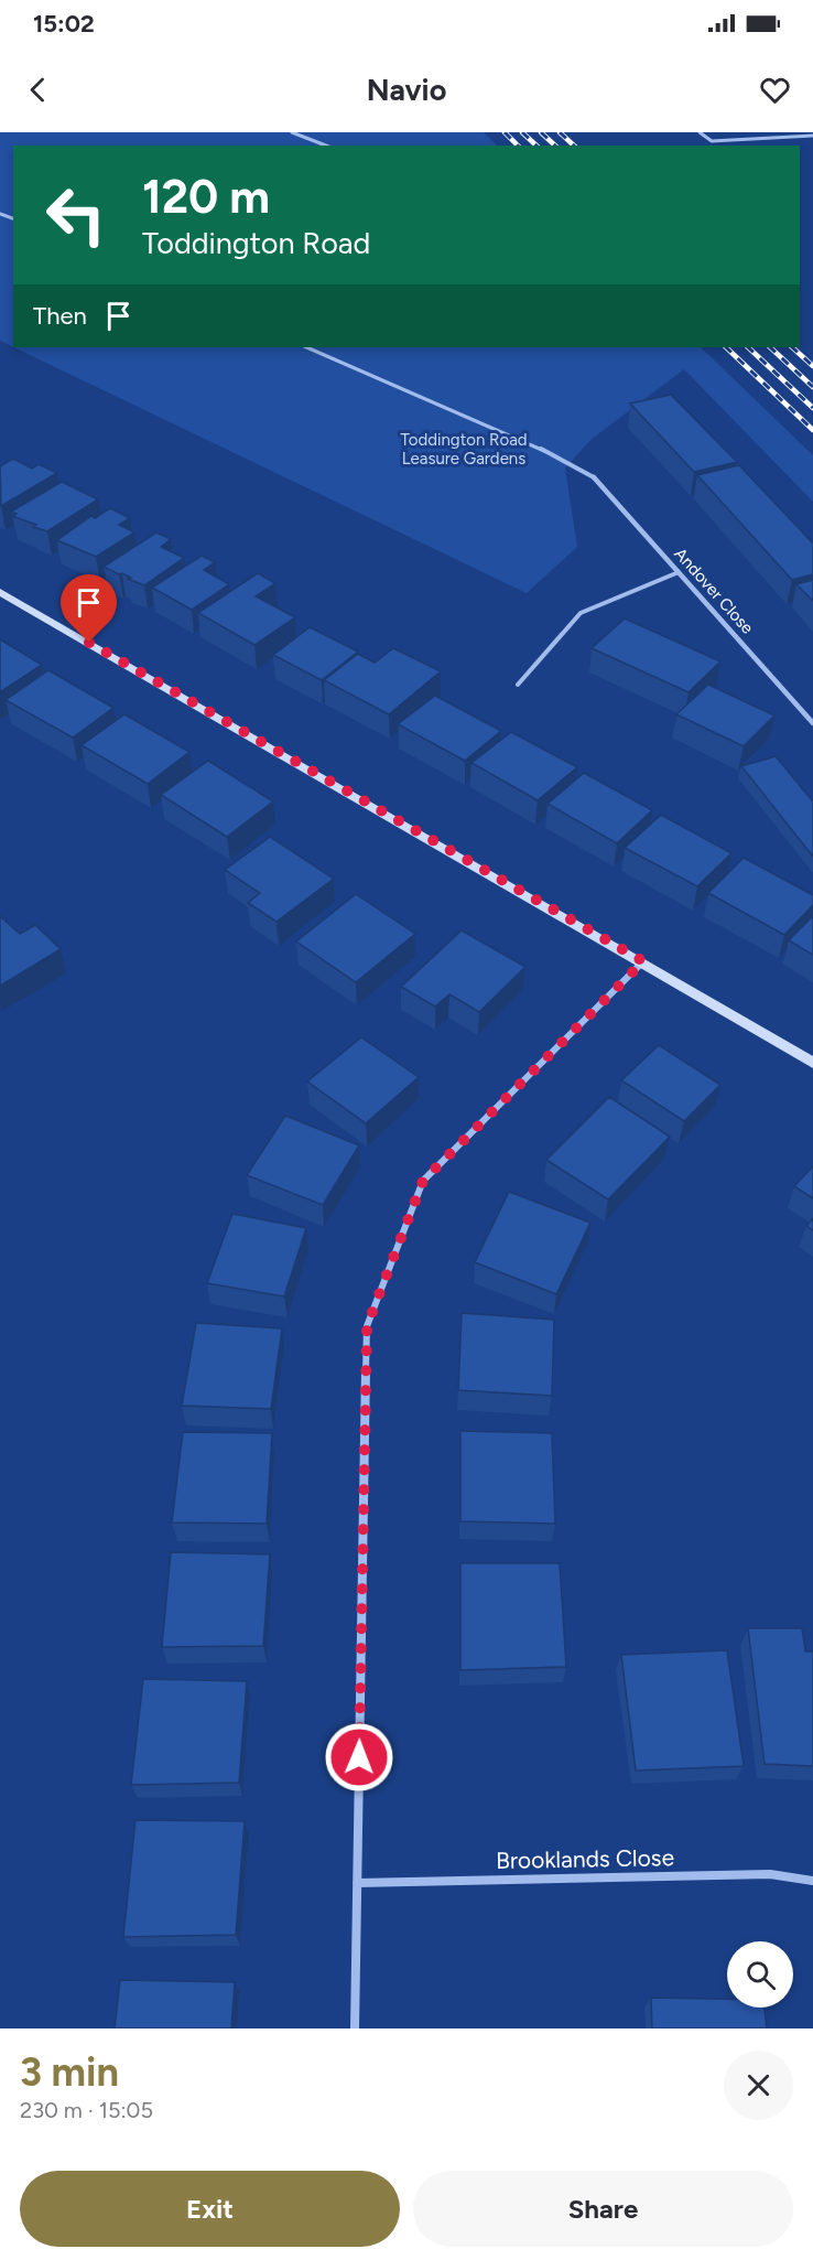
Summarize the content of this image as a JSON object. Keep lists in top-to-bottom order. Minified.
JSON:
{"streets":{"street":["Andover Close","Brooklands Close"]},"parks":["Toddington Road Leasure Gardens"],"page":{"status":"15:02","header":"Navio","turn":["120 m","Toddington Road"],"then":"Then","heading":["3 min","230 m · 15:05"],"buttons":["Exit","Share"]}}
